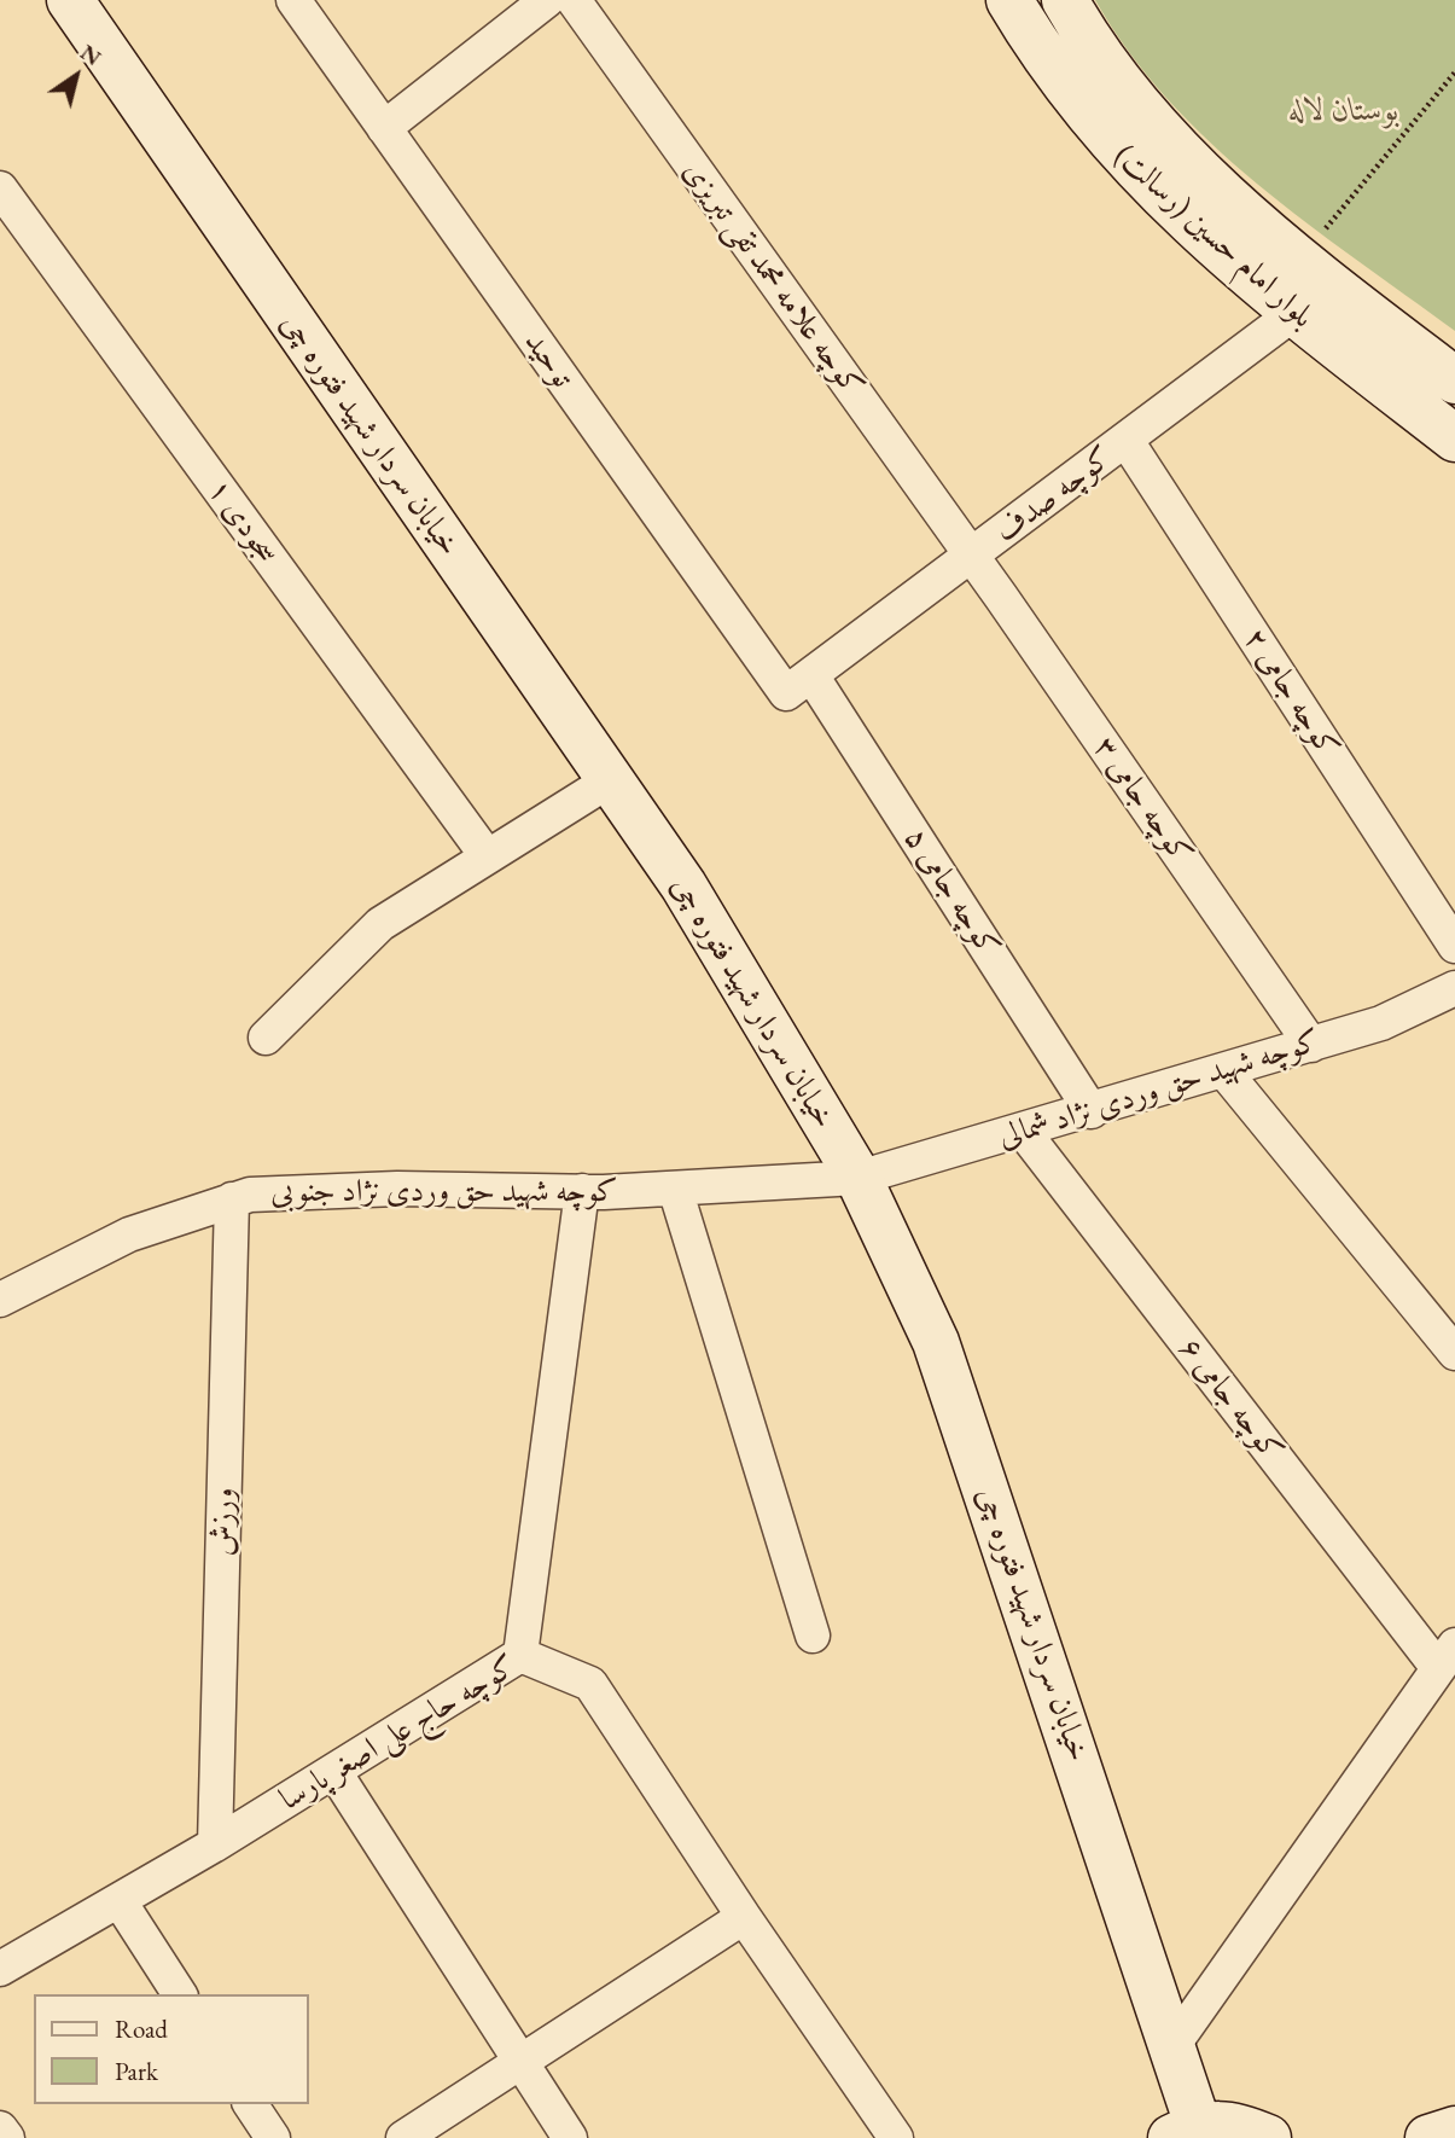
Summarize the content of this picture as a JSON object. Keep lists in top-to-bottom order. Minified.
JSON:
{"streets":{"street":["بلوار امام حسین (رسالت)","کوچه علامه محمد تقی تبریزی","توحید","خیابان سردار شهید فتوره چی","کوچه صدف","سجودی ۱","کوچه جامی ۲","کوچه جامی ۳","کوچه جامی ۵","کوچه شهید حق وردی نژاد شمالی","کوچه شهید حق وردی نژاد جنوبی","کوچه جامی ۶","ورزش","کوچه حاج علی اصغر پارسا"]},"crossings":[["بلوار امام حسین (رسالت)","کوچه صدف"],["کوچه علامه محمد تقی تبریزی","کوچه صدف"],["کوچه علامه محمد تقی تبریزی","کوچه جامی ۳"],["توحید","کوچه صدف"],["توحید","کوچه جامی ۵"],["خیابان سردار شهید فتوره چی","کوچه شهید حق وردی نژاد شمالی"],["خیابان سردار شهید فتوره چی","کوچه شهید حق وردی نژاد جنوبی"],["کوچه صدف","کوچه جامی ۲"],["کوچه صدف","کوچه جامی ۳"],["کوچه صدف","کوچه جامی ۵"],["کوچه جامی ۳","کوچه شهید حق وردی نژاد شمالی"],["کوچه جامی ۵","کوچه شهید حق وردی نژاد شمالی"],["کوچه شهید حق وردی نژاد شمالی","کوچه شهید حق وردی نژاد جنوبی"],["کوچه شهید حق وردی نژاد شمالی","کوچه جامی ۶"],["کوچه شهید حق وردی نژاد جنوبی","ورزش"],["ورزش","کوچه حاج علی اصغر پارسا"]],"parks":["بوستان لاله"],"legend":["Road","Park"],"north":"top right"}
